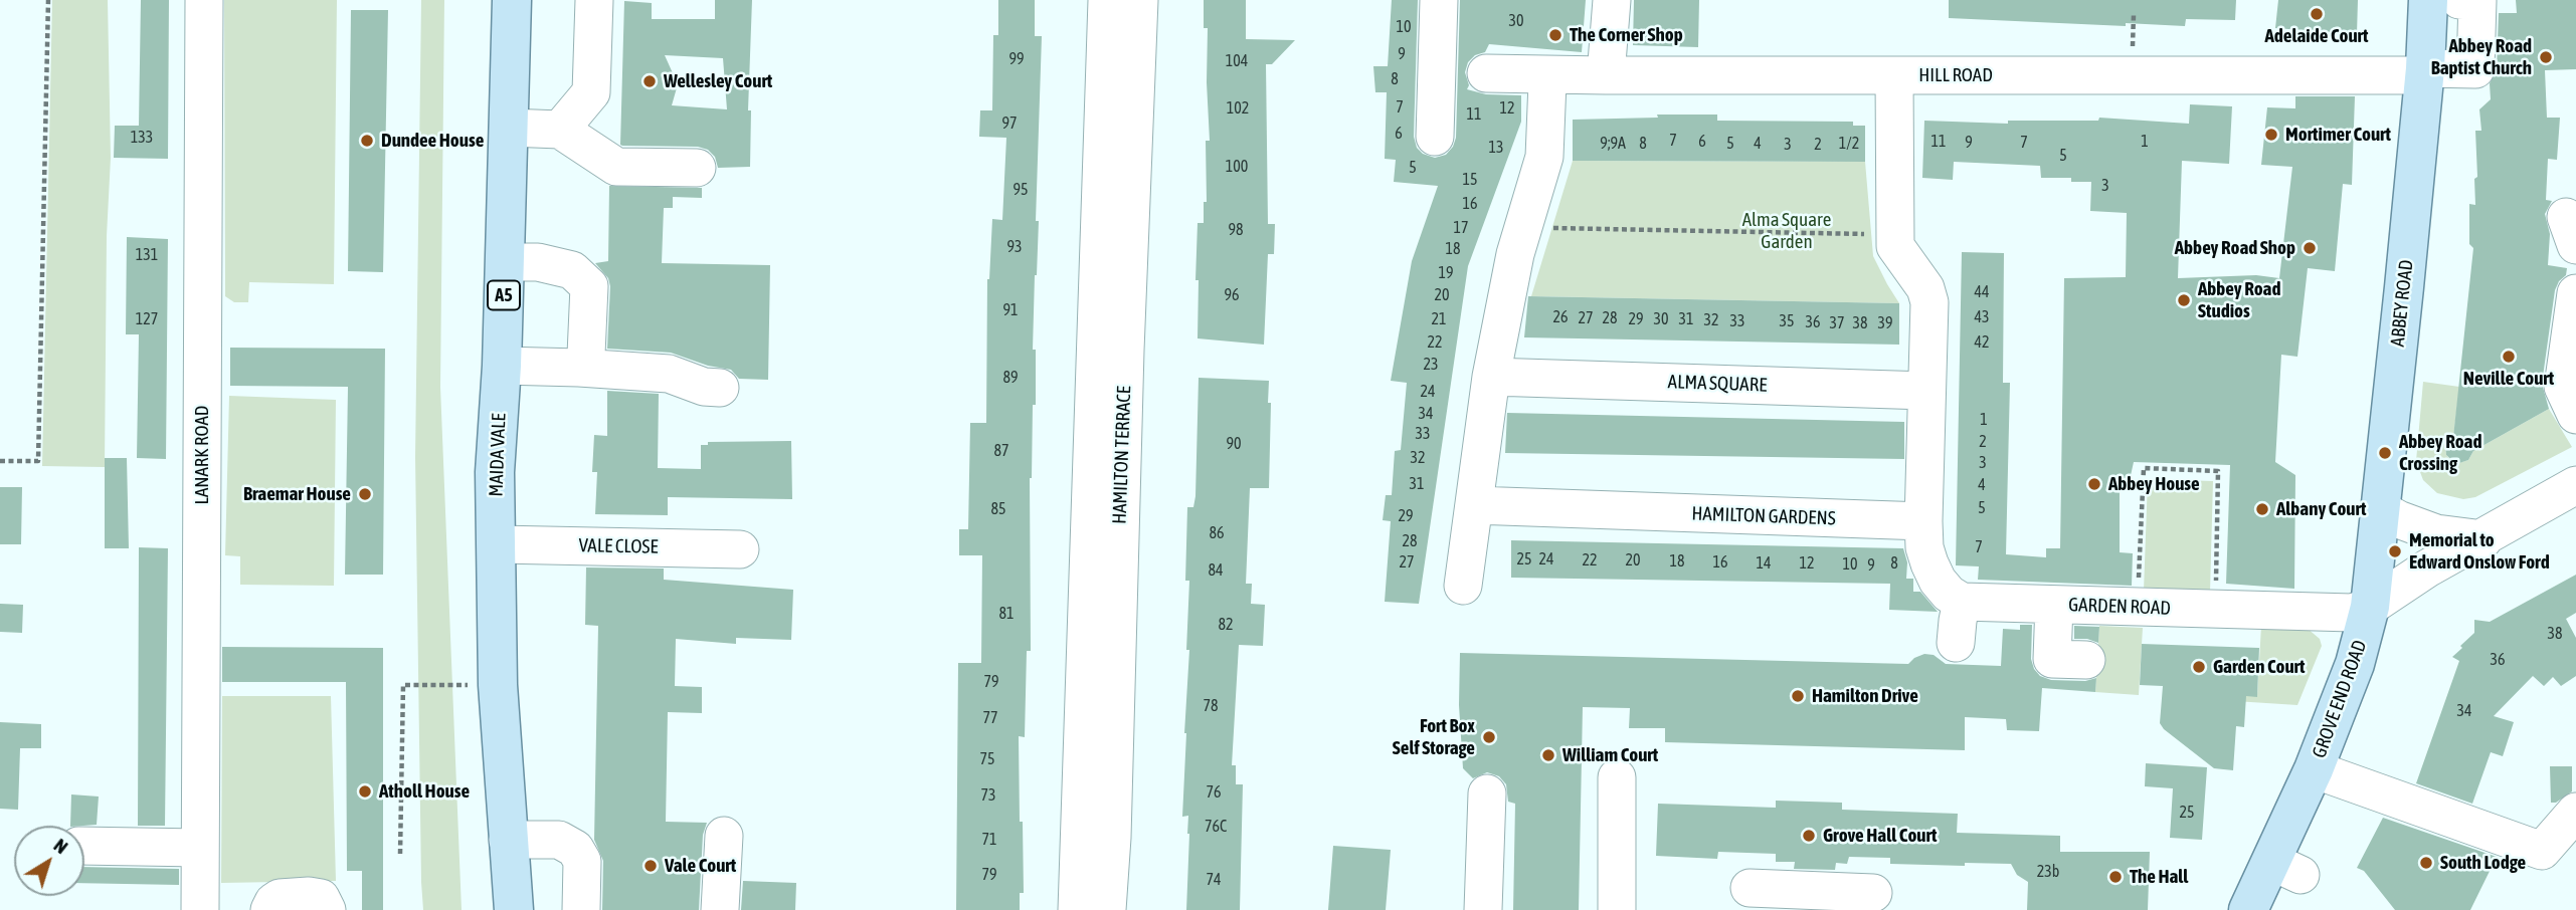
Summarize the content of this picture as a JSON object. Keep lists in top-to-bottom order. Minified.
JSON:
{"streets":{"main road":["A5","ABBEY ROAD","MAIDA VALE","GROVE END ROAD"],"street":["HILL ROAD","ALMA SQUARE","LANARK ROAD","HAMILTON TERRACE","HAMILTON GARDENS","VALE CLOSE","GARDEN ROAD"]},"crossings":[["HILL ROAD","ABBEY ROAD"],["ABBEY ROAD","GARDEN ROAD"],["ABBEY ROAD","GROVE END ROAD"],["MAIDA VALE","VALE CLOSE"],["GARDEN ROAD","GROVE END ROAD"]],"parks":["Alma Square Garden"],"places":["Adelaide Court","The Corner Shop","Abbey Road Baptist Church","Wellesley Court","Mortimer Court","Dundee House","Abbey Road Shop","Abbey Road Studios","Neville Court","Abbey Road Crossing","Abbey House","Braemar House","Albany Court","Memorial to Edward Onslow Ford","Garden Court","Hamilton Drive","Fort Box Self Storage","William Court","Atholl House","Grove Hall Court","South Lodge","Vale Court","The Hall"],"house_numbers":["30","10","9","99","104","8","7","102","12","11","97","6","133","7","6","11","1","9","7","9;9A","8","5","4","1/2","3","2","13","5","100","5","15","3","95","16","17","98","93","18","131","19","44","96","20","91","26","43","27","28","127","21","29","30","31","32","33","35","36","37","38","39","22","42","23","89","24","34","1","33","2","90","87","32","3","31","4","5","85","29","86","28","7","25","24","22","20","18","27","16","14","12","8","10","9","84","81","82","38","36","79","78","34","77","75","76","73","25","76C","71","23b","79","74"],"north":"top right"}
